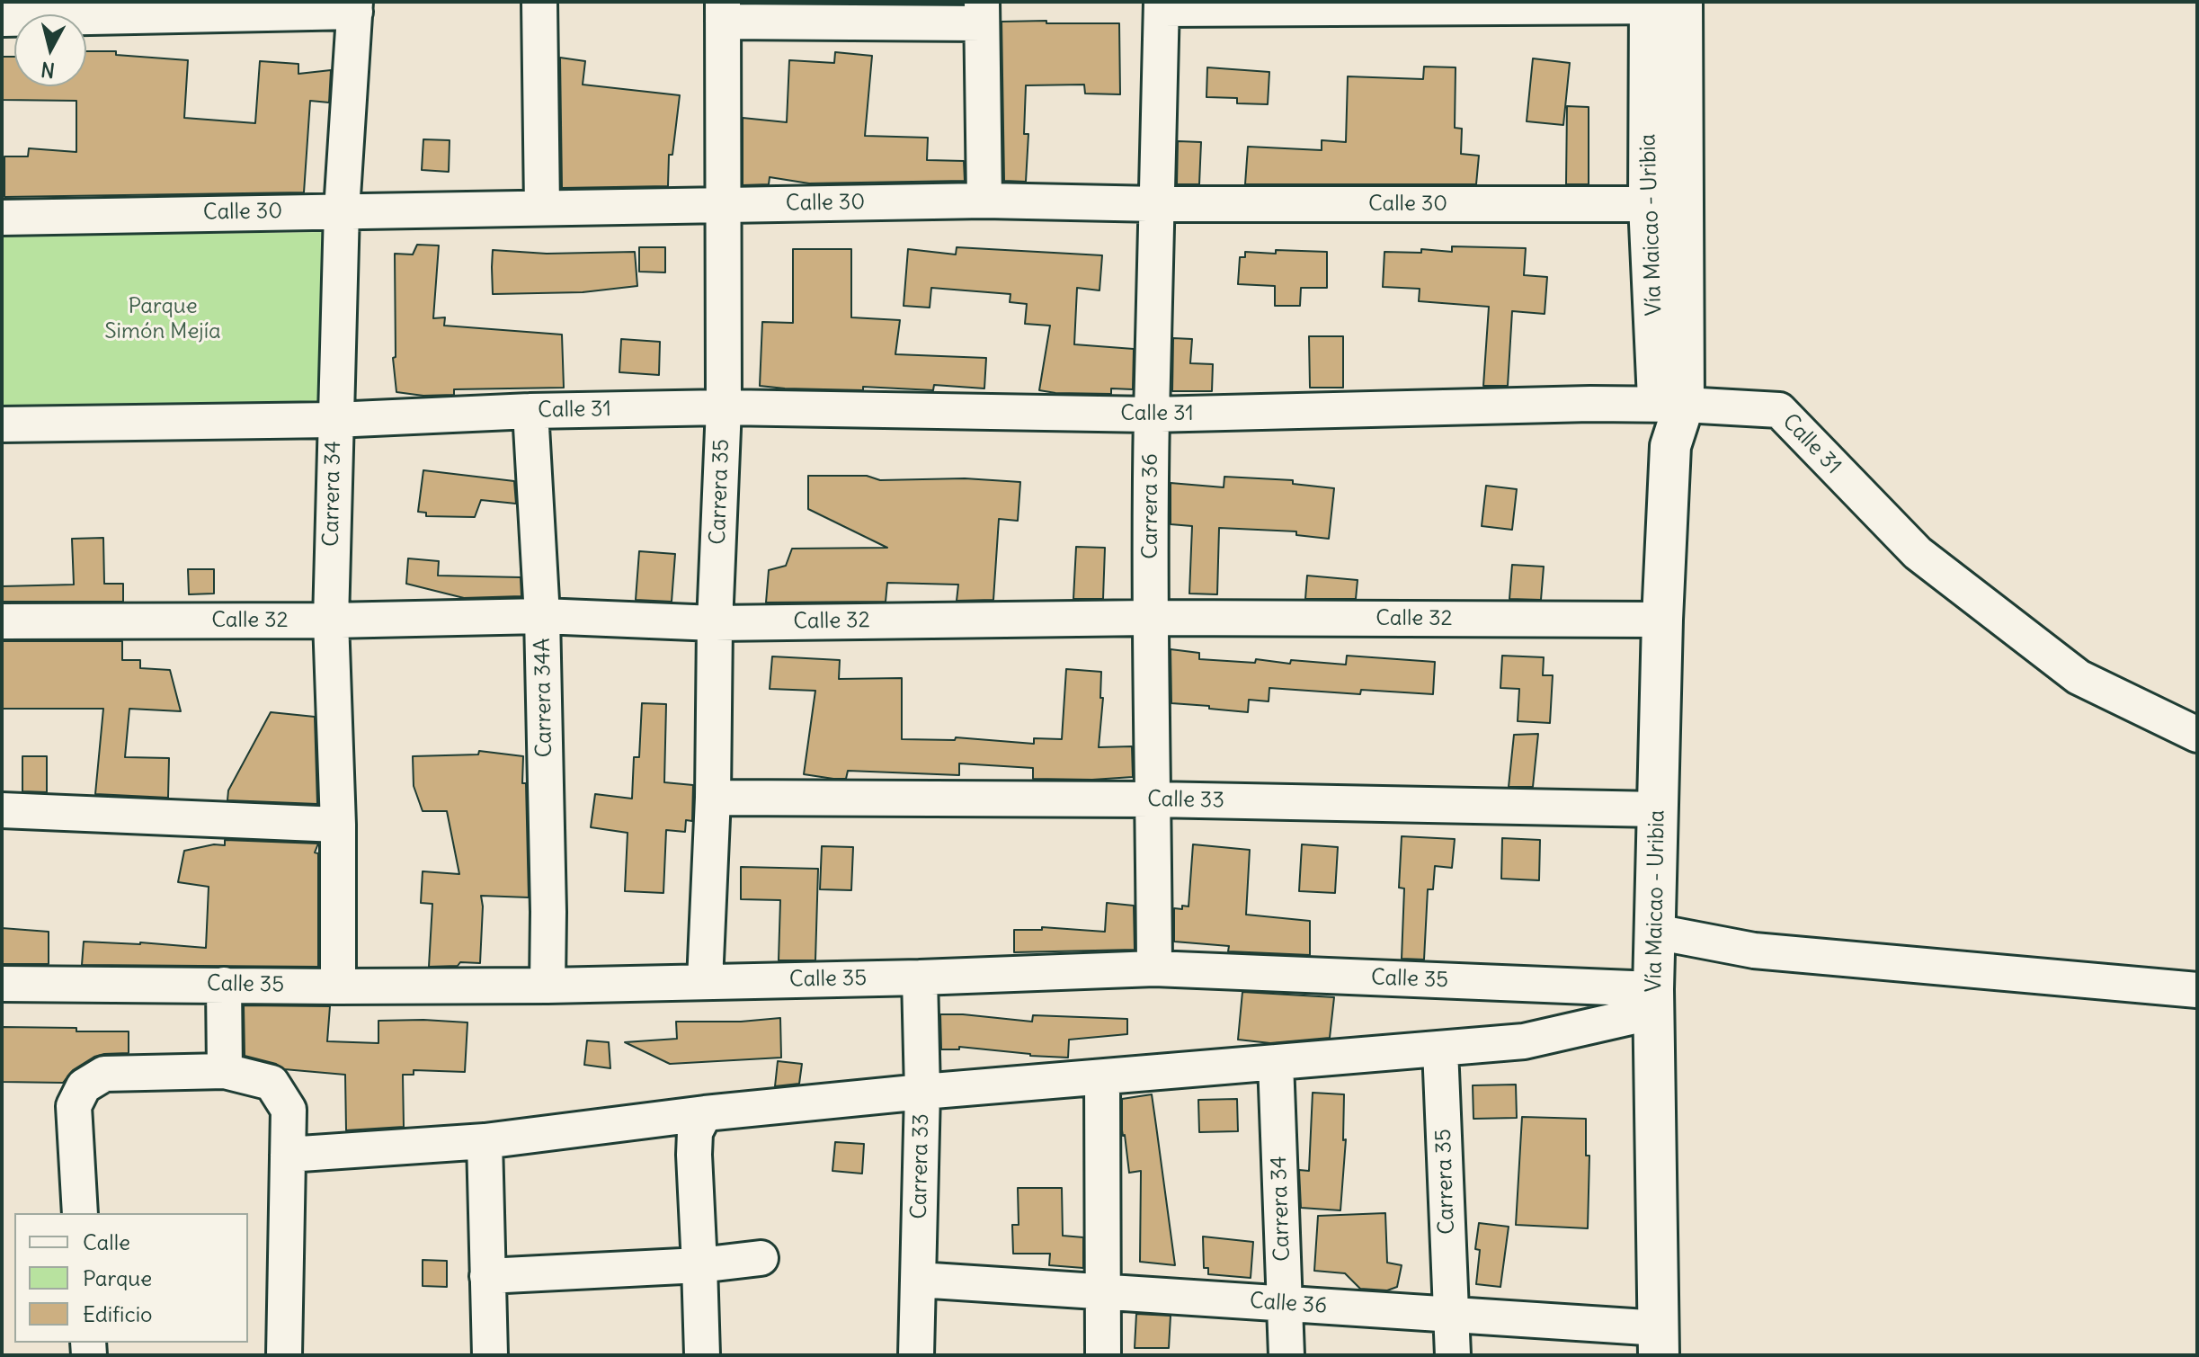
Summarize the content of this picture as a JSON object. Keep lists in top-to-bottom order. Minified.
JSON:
{"streets":{"street":["Calle 30","Vía Maicao - Uribia","Calle 31","Carrera 35","Carrera 34","Carrera 36","Calle 32","Carrera 34A","Calle 33","Calle 35","Carrera 33","Calle 36"]},"crossings":[["Calle 30","Vía Maicao - Uribia"],["Calle 30","Carrera 35"],["Calle 30","Carrera 34"],["Calle 30","Carrera 36"],["Vía Maicao - Uribia","Calle 31"],["Vía Maicao - Uribia","Calle 32"],["Vía Maicao - Uribia","Calle 33"],["Vía Maicao - Uribia","Calle 35"],["Vía Maicao - Uribia","Calle 36"],["Calle 31","Carrera 35"],["Calle 31","Carrera 34"],["Calle 31","Carrera 36"],["Calle 31","Carrera 34A"],["Carrera 35","Calle 32"],["Carrera 35","Calle 33"],["Carrera 35","Calle 35"],["Carrera 35","Calle 36"],["Carrera 34","Calle 32"],["Carrera 34","Calle 35"],["Carrera 34","Calle 36"],["Carrera 36","Calle 32"],["Carrera 36","Calle 33"],["Carrera 36","Calle 35"],["Calle 32","Carrera 34A"],["Carrera 34A","Calle 35"],["Calle 35","Carrera 33"],["Carrera 33","Calle 36"]],"parks":["Parque Simón Mejía"],"legend":["Calle","Parque","Edificio"],"north":"bottom"}
